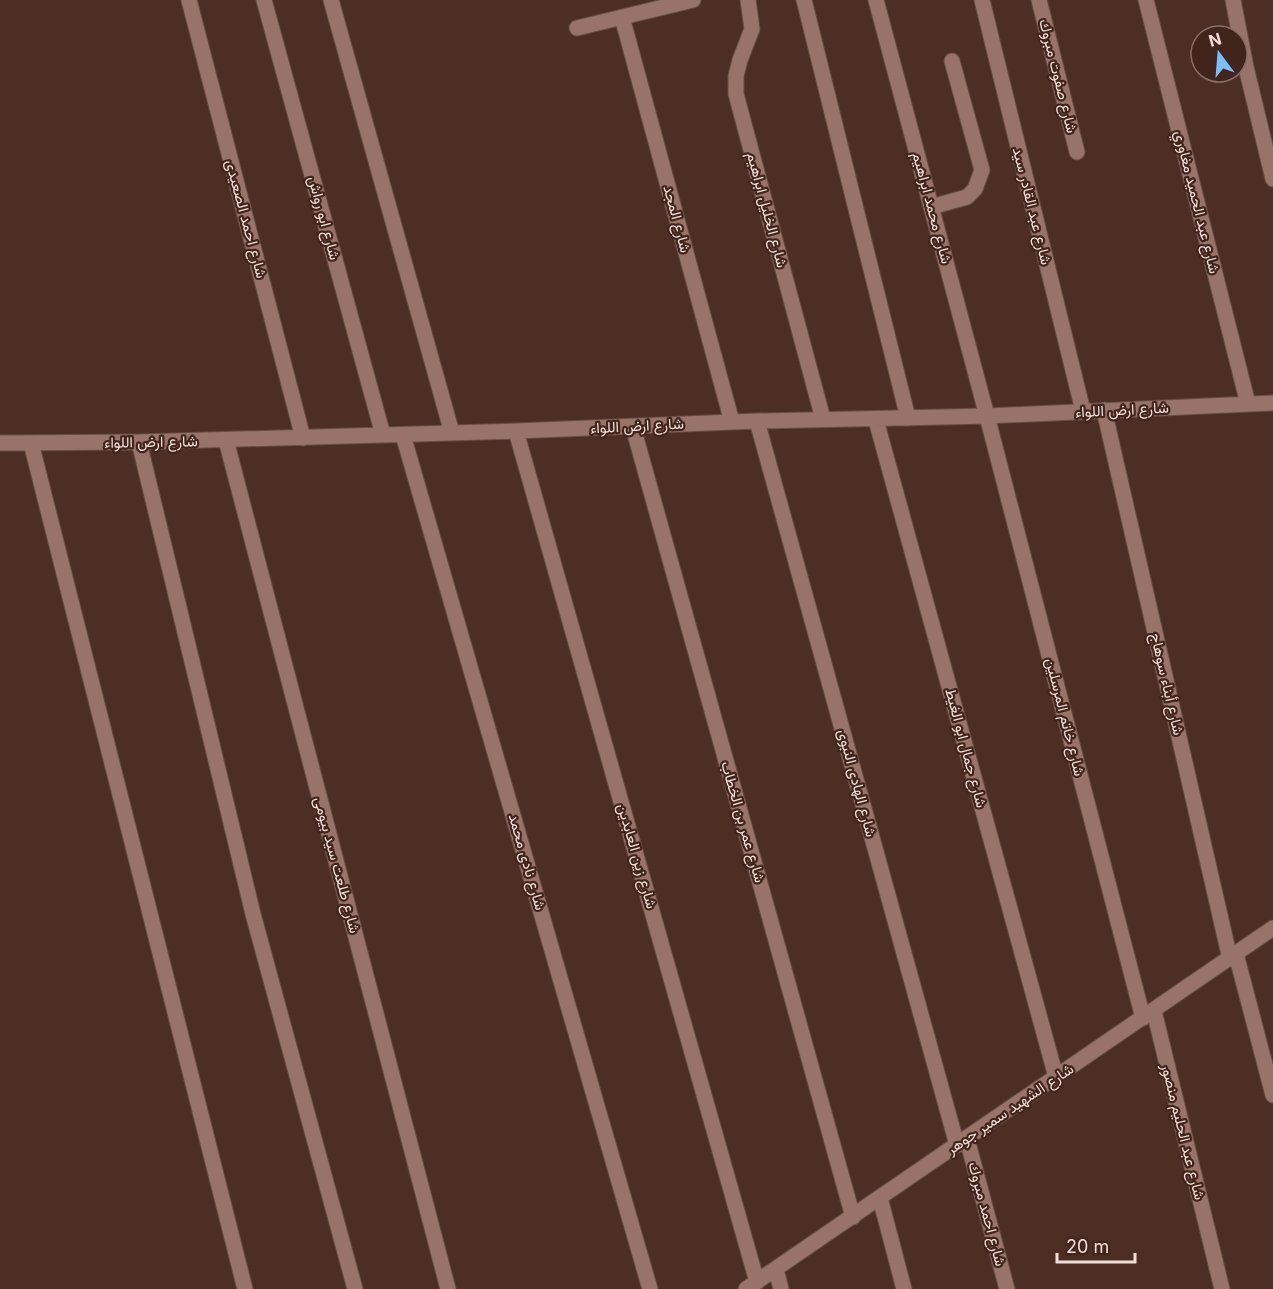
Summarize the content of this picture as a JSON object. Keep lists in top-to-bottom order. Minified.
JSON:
{"streets":{"street":["شارع صفوت مبروك","شارع عبد الحميد مغاوري","شارع عبد القادر سيد","شارع محمد ابراهيم","شارع الخليل ابراهيم","شارع ابو رواش","شارع احمد الصعيدى","شارع المجد","شارع ارض اللواء","شارع أبناء سوهاج","شارع خاتم المرسلين","شارع جمال ابو الغيط","شارع الهادى النبوى","شارع عمر بن الخطاب","شارع زين العابدين","شارع نادى محمد","شارع طلعت سيد بيومى","شارع الشهيد سمير جوهر","شارع عبد الحليم منصور","شارع احمد مبروك"]},"crossings":[["شارع عبد الحميد مغاوري","شارع ارض اللواء"],["شارع عبد القادر سيد","شارع ارض اللواء"],["شارع محمد ابراهيم","شارع ارض اللواء"],["شارع محمد ابراهيم","شارع خاتم المرسلين"],["شارع الخليل ابراهيم","شارع ارض اللواء"],["شارع ابو رواش","شارع ارض اللواء"],["شارع احمد الصعيدى","شارع ارض اللواء"],["شارع المجد","شارع ارض اللواء"],["شارع ارض اللواء","شارع أبناء سوهاج"],["شارع ارض اللواء","شارع خاتم المرسلين"],["شارع ارض اللواء","شارع جمال ابو الغيط"],["شارع ارض اللواء","شارع الهادى النبوى"],["شارع ارض اللواء","شارع عمر بن الخطاب"],["شارع ارض اللواء","شارع زين العابدين"],["شارع ارض اللواء","شارع نادى محمد"],["شارع ارض اللواء","شارع طلعت سيد بيومى"],["شارع أبناء سوهاج","شارع الشهيد سمير جوهر"],["شارع خاتم المرسلين","شارع الشهيد سمير جوهر"],["شارع خاتم المرسلين","شارع عبد الحليم منصور"],["شارع جمال ابو الغيط","شارع الشهيد سمير جوهر"],["شارع الهادى النبوى","شارع الشهيد سمير جوهر"],["شارع الهادى النبوى","شارع احمد مبروك"],["شارع عمر بن الخطاب","شارع الشهيد سمير جوهر"],["شارع زين العابدين","شارع الشهيد سمير جوهر"],["شارع الشهيد سمير جوهر","شارع عبد الحليم منصور"],["شارع الشهيد سمير جوهر","شارع احمد مبروك"]],"scale_bar":"20 m","north":"top"}
